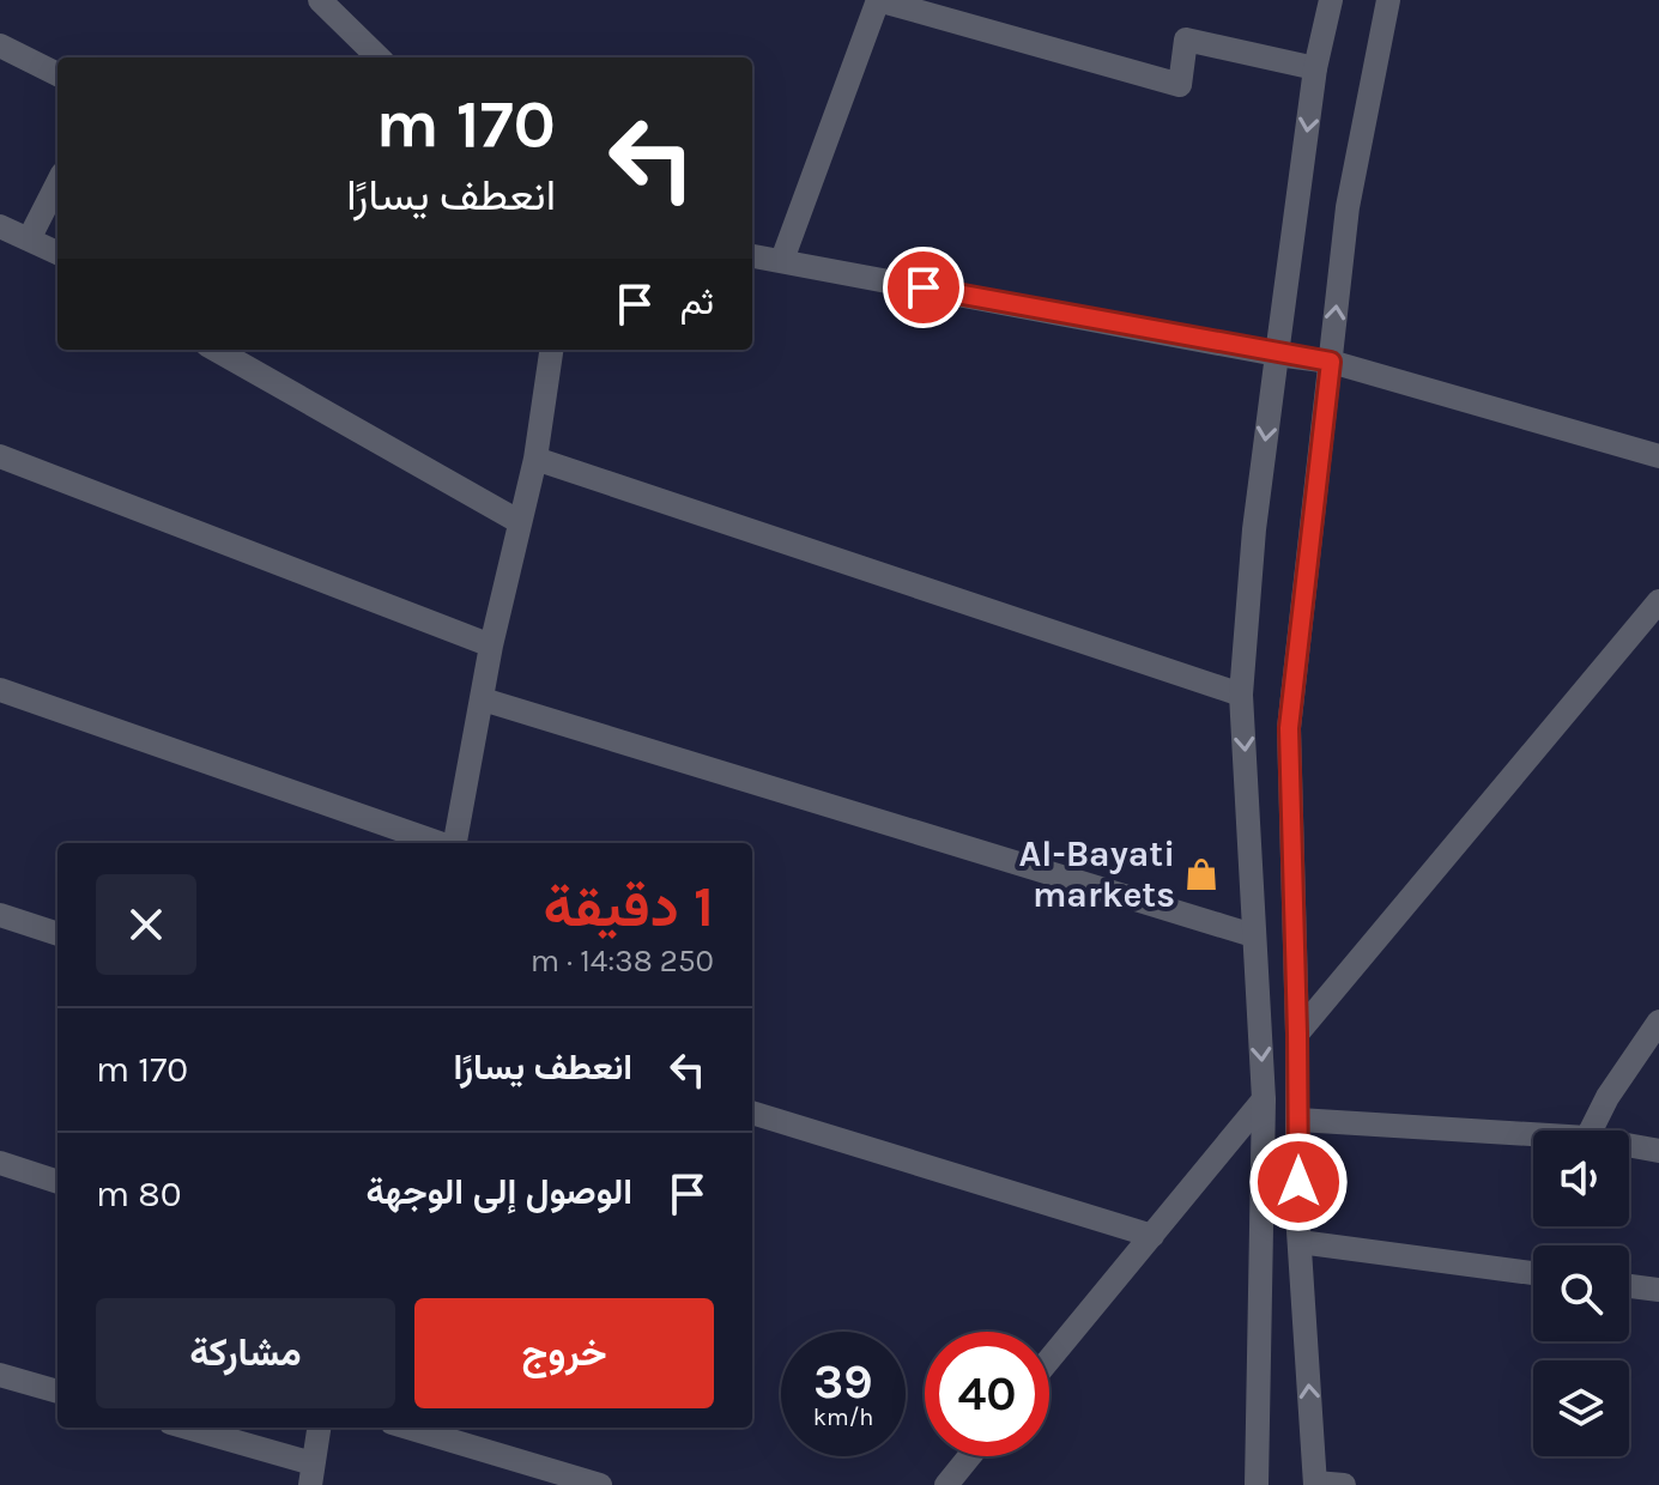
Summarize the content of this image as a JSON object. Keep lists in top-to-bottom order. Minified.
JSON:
{"places":{"shop":["Al-Bayati markets"]},"page":{"turn":["170 m","انعطف يسارًا"],"then":"ثم","heading":["1 دقيقة","250 m · 14:38"],"list":[{"name":"انعطف يسارًا","value":"170 m"},{"name":"الوصول إلى الوجهة","value":"80 m"}],"buttons":["خروج","مشاركة"],"speed":"39 km/h","limit":"40"}}
